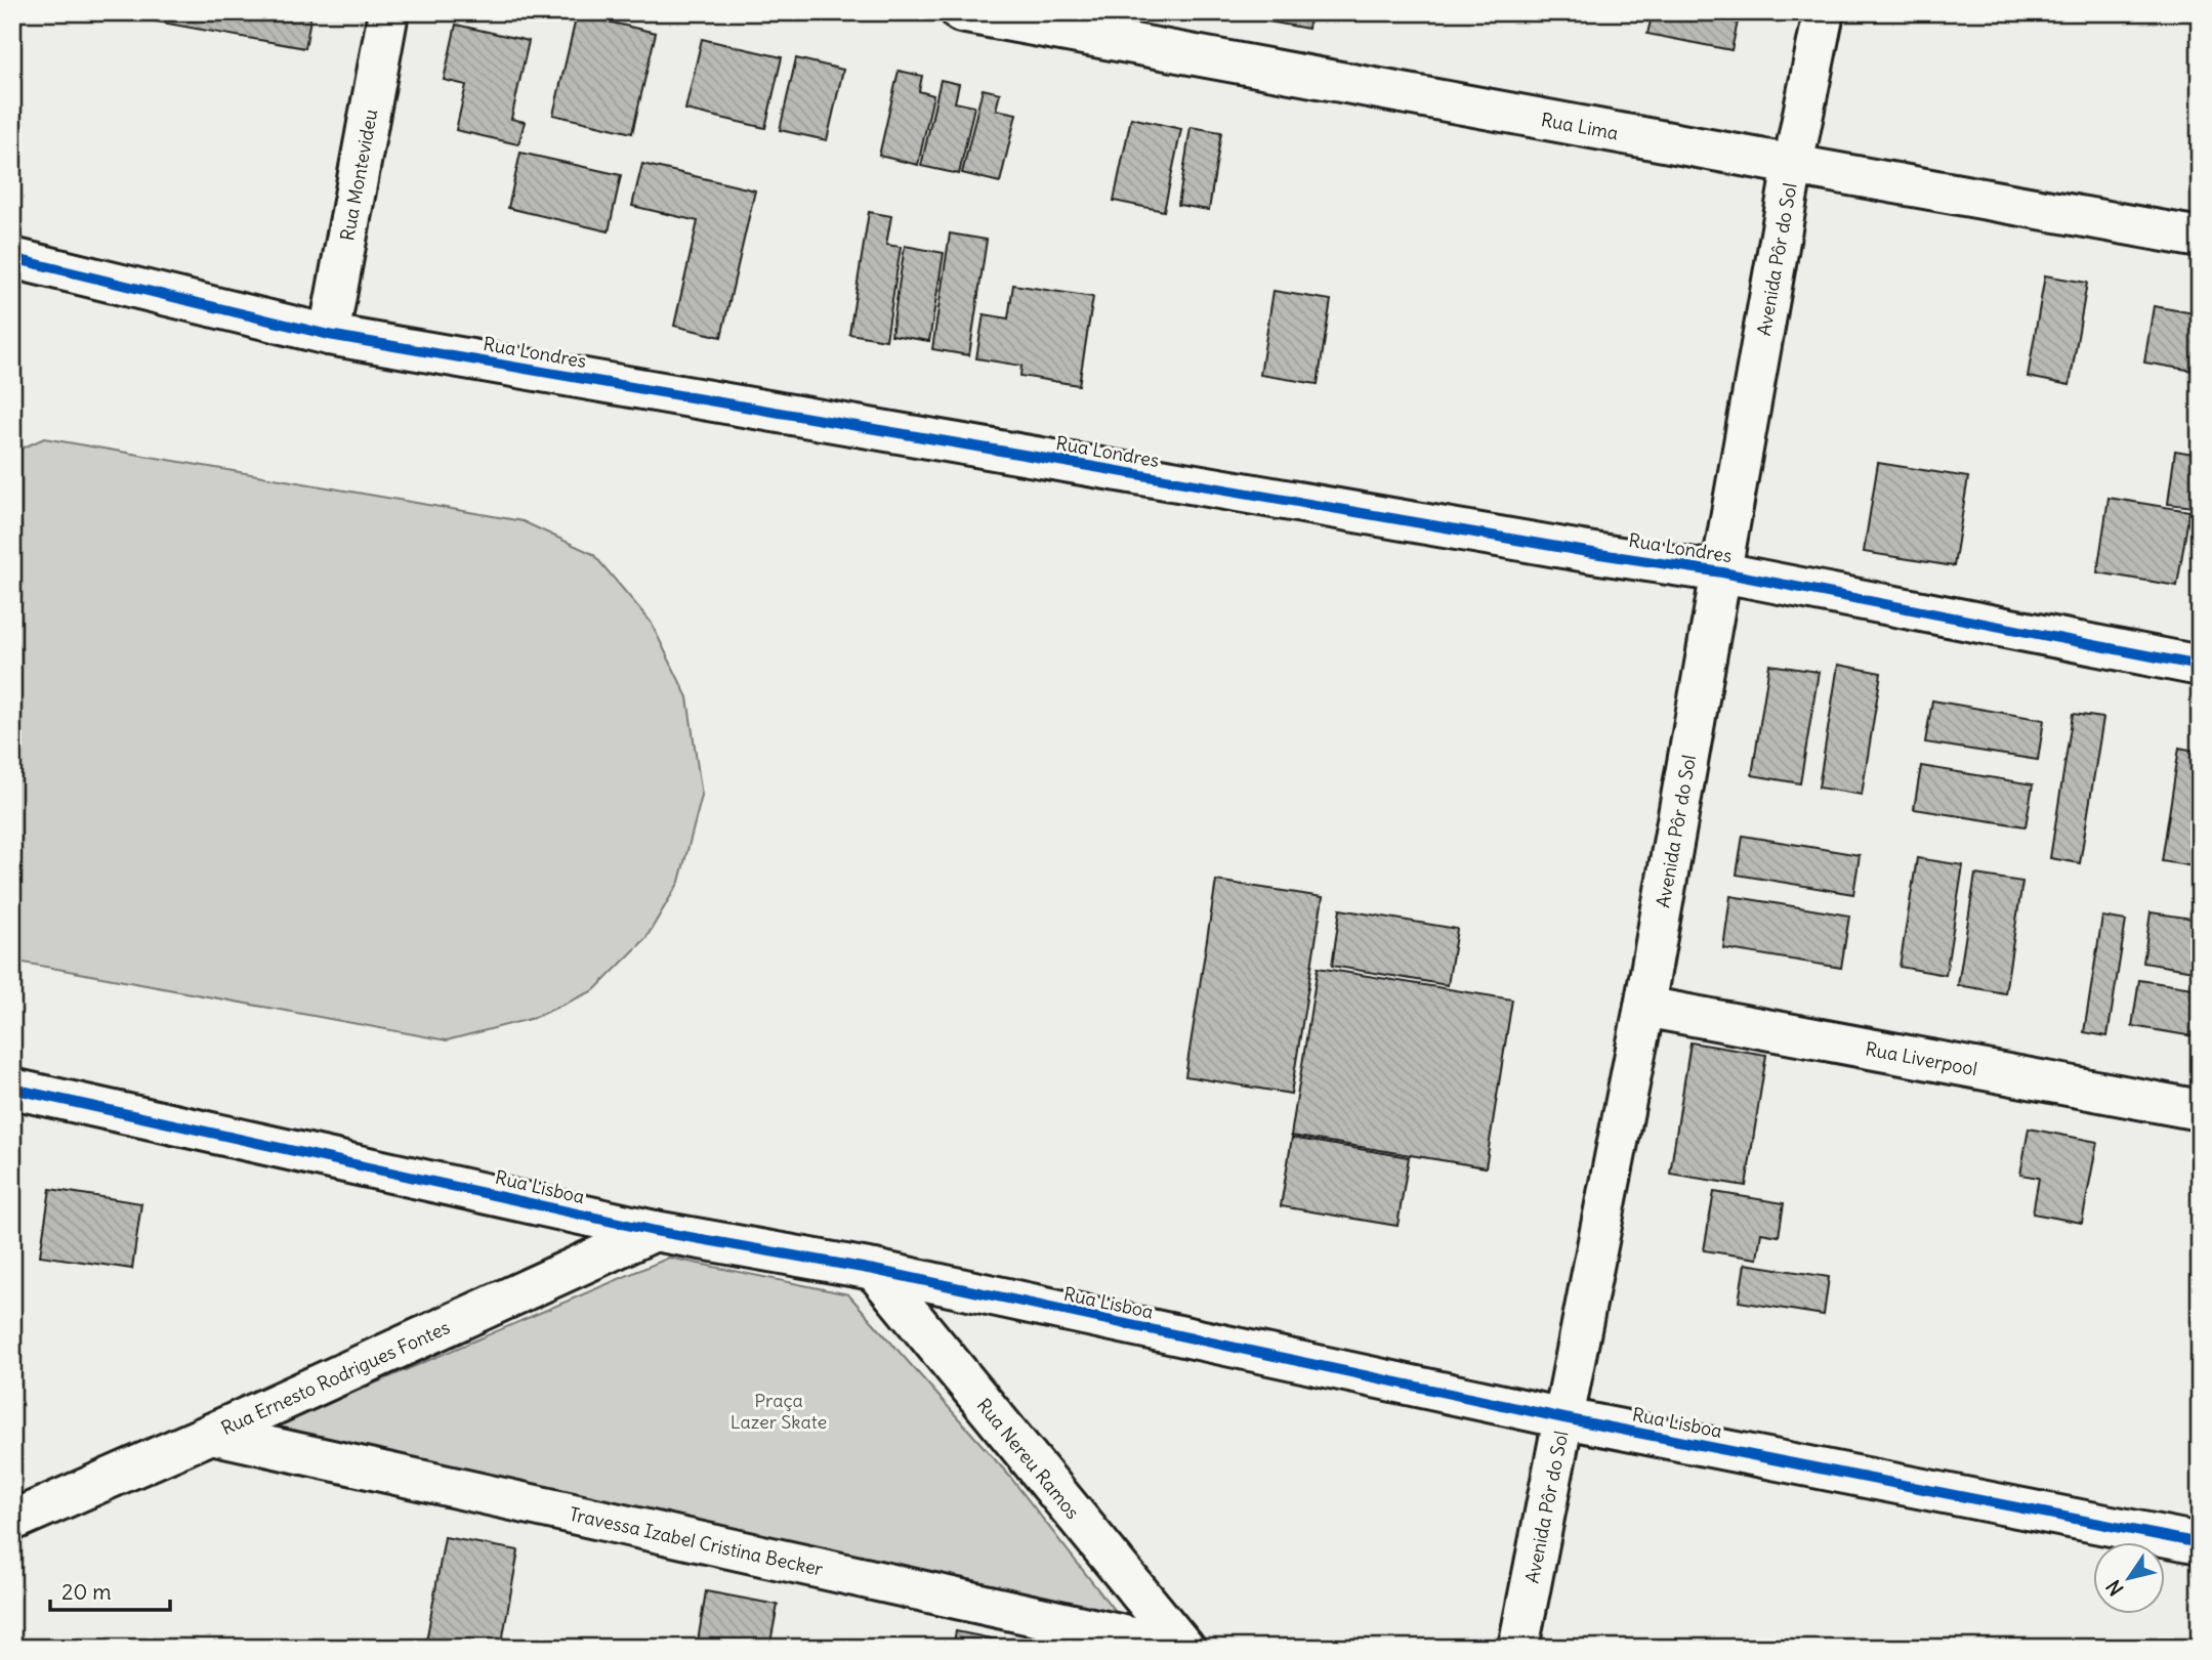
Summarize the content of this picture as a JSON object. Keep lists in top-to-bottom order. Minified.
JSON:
{"streets":{"street":["Rua Lima","Rua Montevideu","Avenida Pôr do Sol","Rua Londres","Rua Liverpool","Rua Lisboa","Rua Ernesto Rodrigues Fontes","Rua Nereu Ramos","Travessa Izabel Cristina Becker"]},"crossings":[["Rua Lima","Avenida Pôr do Sol"],["Rua Montevideu","Rua Londres"],["Avenida Pôr do Sol","Rua Londres"],["Avenida Pôr do Sol","Rua Liverpool"],["Avenida Pôr do Sol","Rua Lisboa"],["Rua Lisboa","Rua Ernesto Rodrigues Fontes"],["Rua Lisboa","Rua Nereu Ramos"],["Rua Ernesto Rodrigues Fontes","Travessa Izabel Cristina Becker"],["Rua Nereu Ramos","Travessa Izabel Cristina Becker"]],"parks":["Praça Lazer Skate"],"scale_bar":"20 m","north":"bottom left"}
